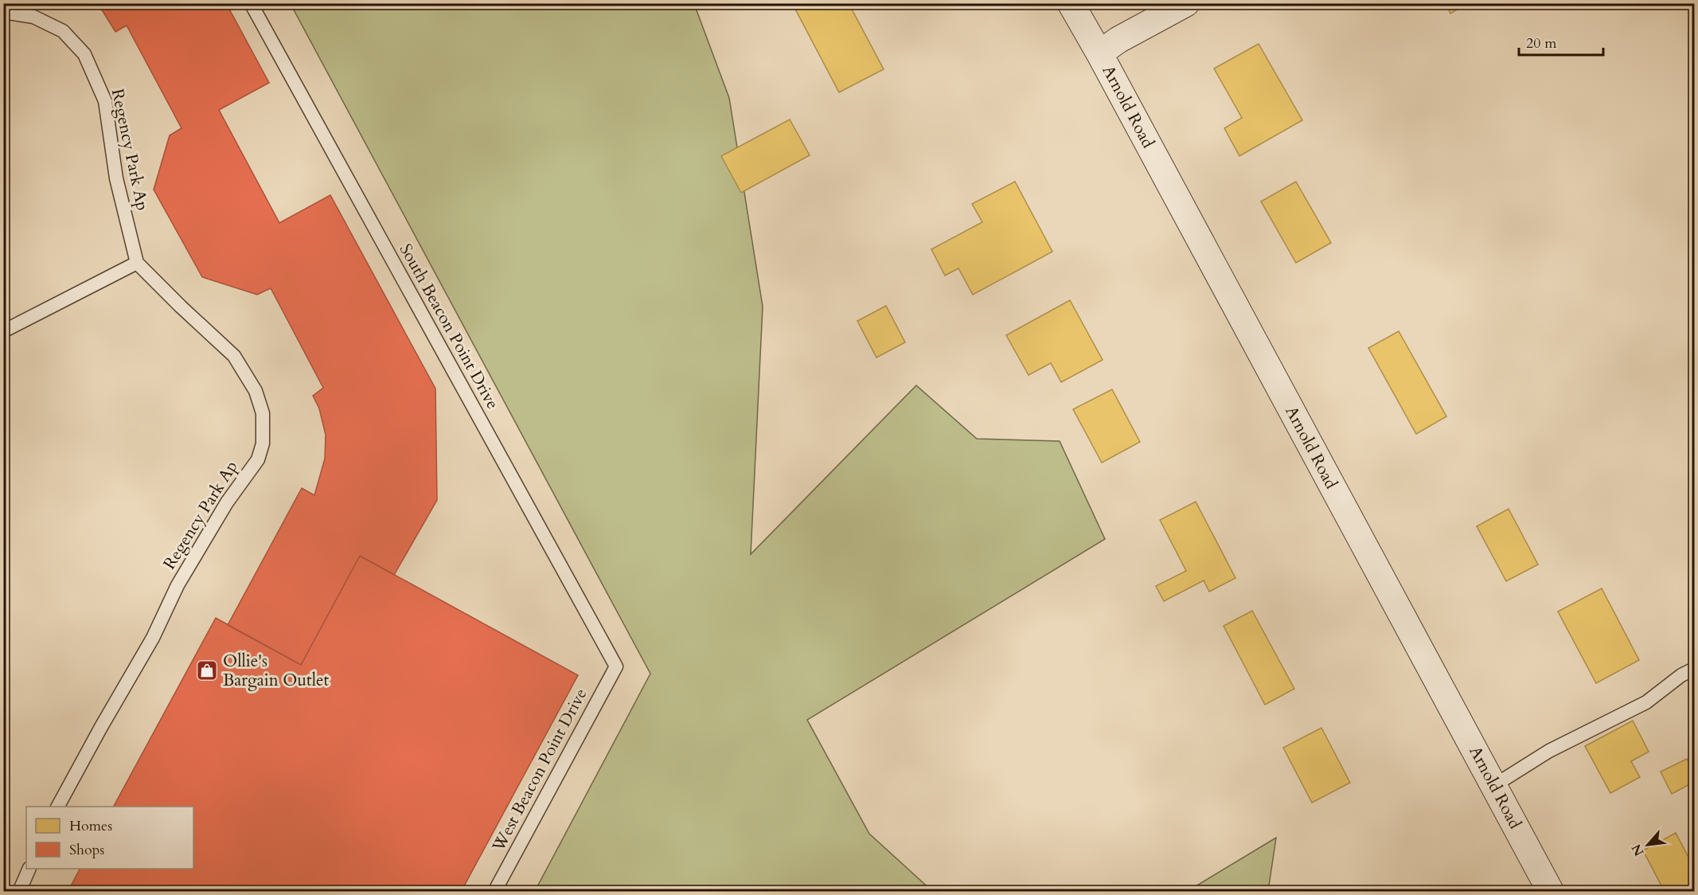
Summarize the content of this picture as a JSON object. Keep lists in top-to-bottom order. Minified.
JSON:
{"streets":{"street":["Arnold Road"],"lane":["Regency Park Ap","South Beacon Point Drive","West Beacon Point Drive"]},"crossings":[["South Beacon Point Drive","West Beacon Point Drive"]],"places":{"shop":["Ollie's Bargain Outlet"]},"legend":["Homes","Shops"],"scale_bar":"20 m","north":"bottom left"}
